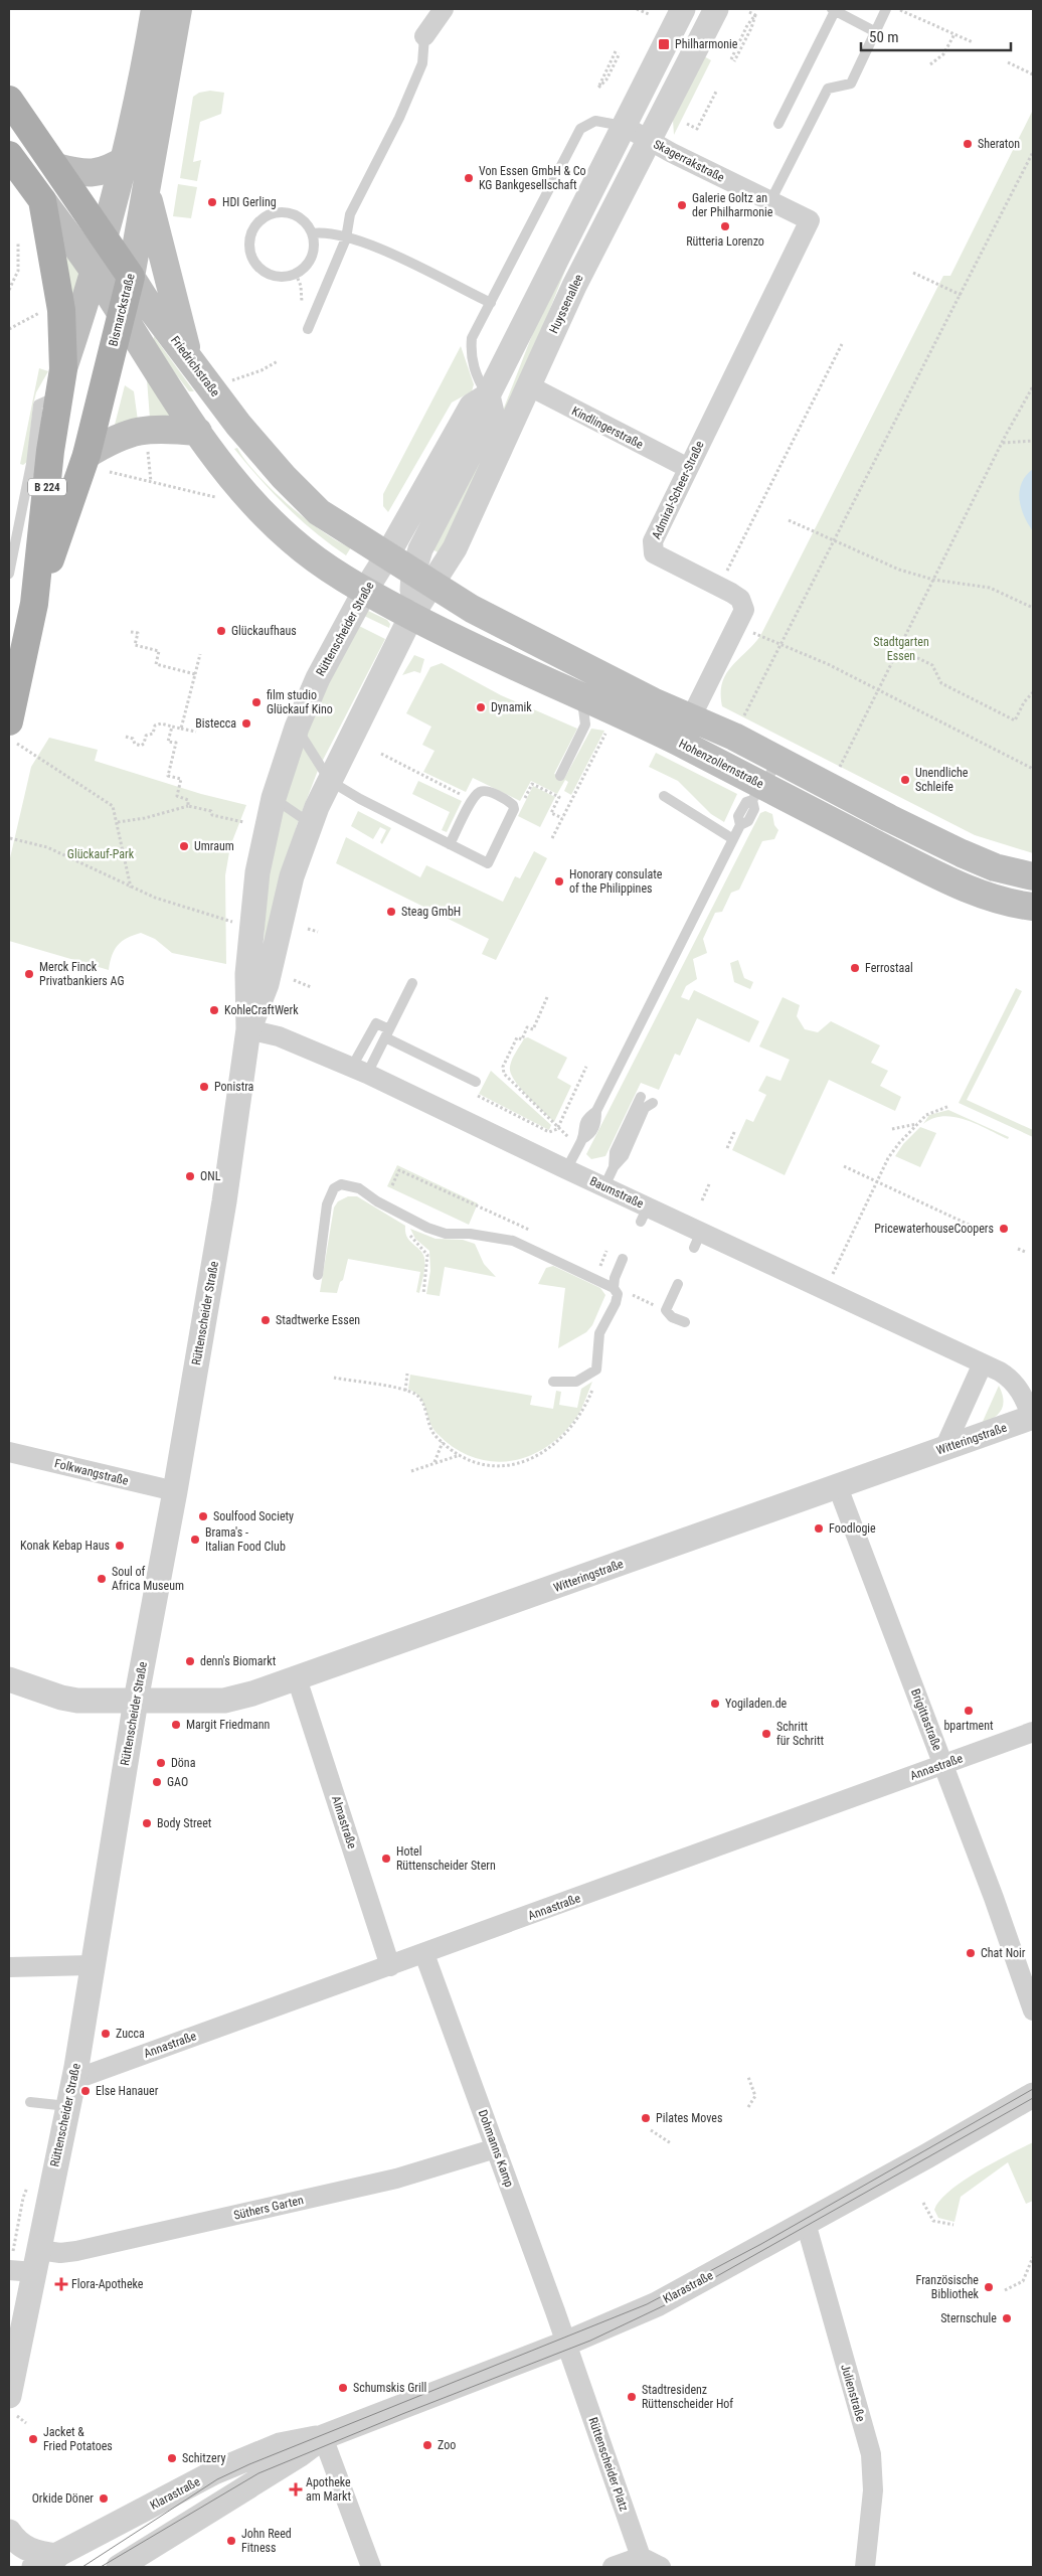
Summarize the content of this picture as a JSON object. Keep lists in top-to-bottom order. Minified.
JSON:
{"streets":{"main road":["Bismarckstraße","Friedrichstraße","B 224","Hohenzollernstraße"],"street":["Skagerrakstraße","Huyssenallee","Kindlingerstraße","Admiral-Scheer-Straße","Rüttenscheider Straße","Baumstraße","Witteringstraße","Folkwangstraße","Brigittastraße","Annastraße","Almastraße","Dohmanns Kamp","Süthers Garten","Klarastraße","Julienstraße","Rüttenscheider Platz"]},"crossings":[["Skagerrakstraße","Huyssenallee"],["Skagerrakstraße","Admiral-Scheer-Straße"],["Huyssenallee","Friedrichstraße"],["Huyssenallee","Kindlingerstraße"],["Huyssenallee","Rüttenscheider Straße"],["Huyssenallee","Hohenzollernstraße"],["Bismarckstraße","Friedrichstraße"],["Friedrichstraße","Rüttenscheider Straße"],["Friedrichstraße","Hohenzollernstraße"],["Kindlingerstraße","Admiral-Scheer-Straße"],["Rüttenscheider Straße","Hohenzollernstraße"],["Rüttenscheider Straße","Baumstraße"],["Rüttenscheider Straße","Witteringstraße"],["Rüttenscheider Straße","Folkwangstraße"],["Rüttenscheider Straße","Annastraße"],["Rüttenscheider Straße","Süthers Garten"],["Baumstraße","Witteringstraße"],["Witteringstraße","Brigittastraße"],["Witteringstraße","Almastraße"],["Brigittastraße","Annastraße"],["Annastraße","Almastraße"],["Annastraße","Dohmanns Kamp"],["Dohmanns Kamp","Süthers Garten"],["Dohmanns Kamp","Klarastraße"],["Dohmanns Kamp","Rüttenscheider Platz"],["Klarastraße","Julienstraße"],["Klarastraße","Rüttenscheider Platz"]],"parks":["Stadtgarten Essen","Glückauf-Park"],"places":{"transit":["Philharmonie"],"other":["Sheraton","Von Essen GmbH & Co KG Bankgesellschaft","HDI Gerling","Galerie Goltz an der Philharmonie","Rütteria Lorenzo","Glückaufhaus","film studio Glückauf Kino","Dynamik","Bistecca","Unendliche Schleife","Umraum","Honorary consulate of the Philippines","Steag GmbH","Ferrostaal","Merck Finck Privatbankiers AG","KohleCraftWerk","Ponistra","ONL","PricewaterhouseCoopers","Stadtwerke Essen","Soulfood Society","Foodlogie","Brama's - Italian Food Club","Konak Kebap Haus","Soul of Africa Museum","denn's Biomarkt","Yogiladen.de","bpartment","Margit Friedmann","Schritt für Schritt","Döna","GAO","Body Street","Hotel Rüttenscheider Stern","Chat Noir","Zucca","Else Hanauer","Pilates Moves","Französische Bibliothek","Sternschule","Schumskis Grill","Stadtresidenz Rüttenscheider Hof","Jacket & Fried Potatoes","Zoo","Schitzery","Orkide Döner","John Reed Fitness"],"health":["Flora-Apotheke","Apotheke am Markt"]},"scale_bar":"50 m"}
